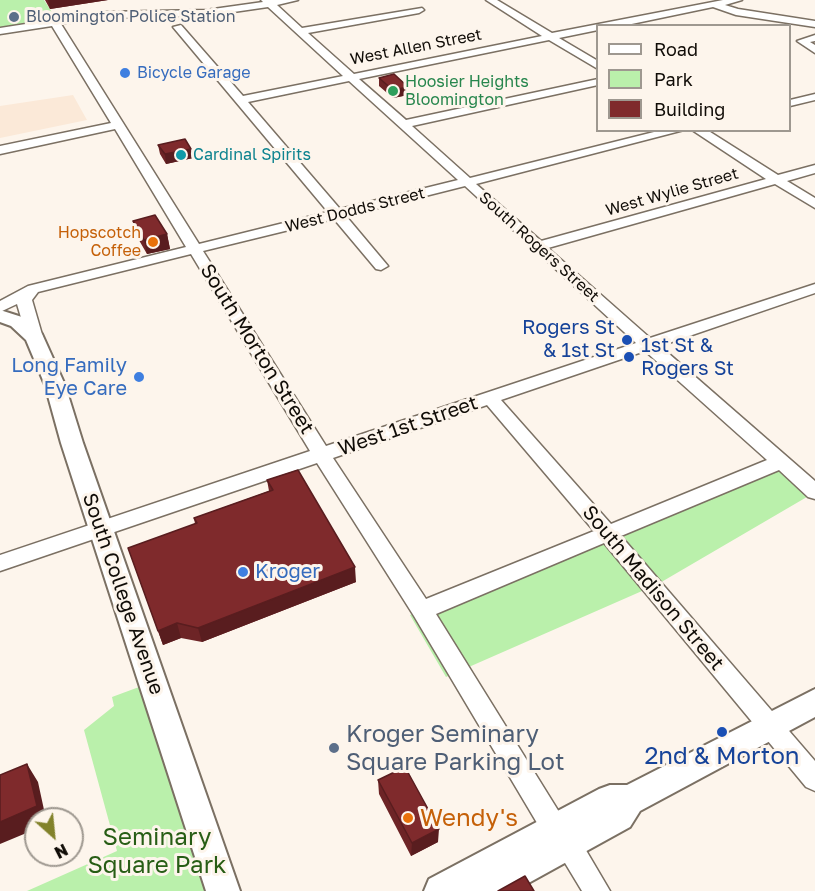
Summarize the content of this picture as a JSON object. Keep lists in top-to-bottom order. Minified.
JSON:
{"streets":{"main road":["South College Avenue"],"street":["West Allen Street","West Wylie Street","West Dodds Street","South Rogers Street","South Morton Street","West 1st Street","South Madison Street"]},"crossings":[["West Allen Street","South Rogers Street"],["West Wylie Street","South Rogers Street"],["West Dodds Street","South Rogers Street"],["West Dodds Street","South Morton Street"],["South Rogers Street","West 1st Street"],["South Morton Street","West 1st Street"],["West 1st Street","South Madison Street"],["West 1st Street","South College Avenue"]],"parks":["Seminary Square Park"],"places":["Bloomington Police Station","Bicycle Garage","Hoosier Heights Bloomington","Cardinal Spirits","Hopscotch Coffee","Rogers St & 1st St","1st St & Rogers St","Long Family Eye Care","Kroger","2nd & Morton","Kroger Seminary Square Parking Lot","Wendy's"],"legend":["Road","Park","Building"],"north":"bottom right"}
